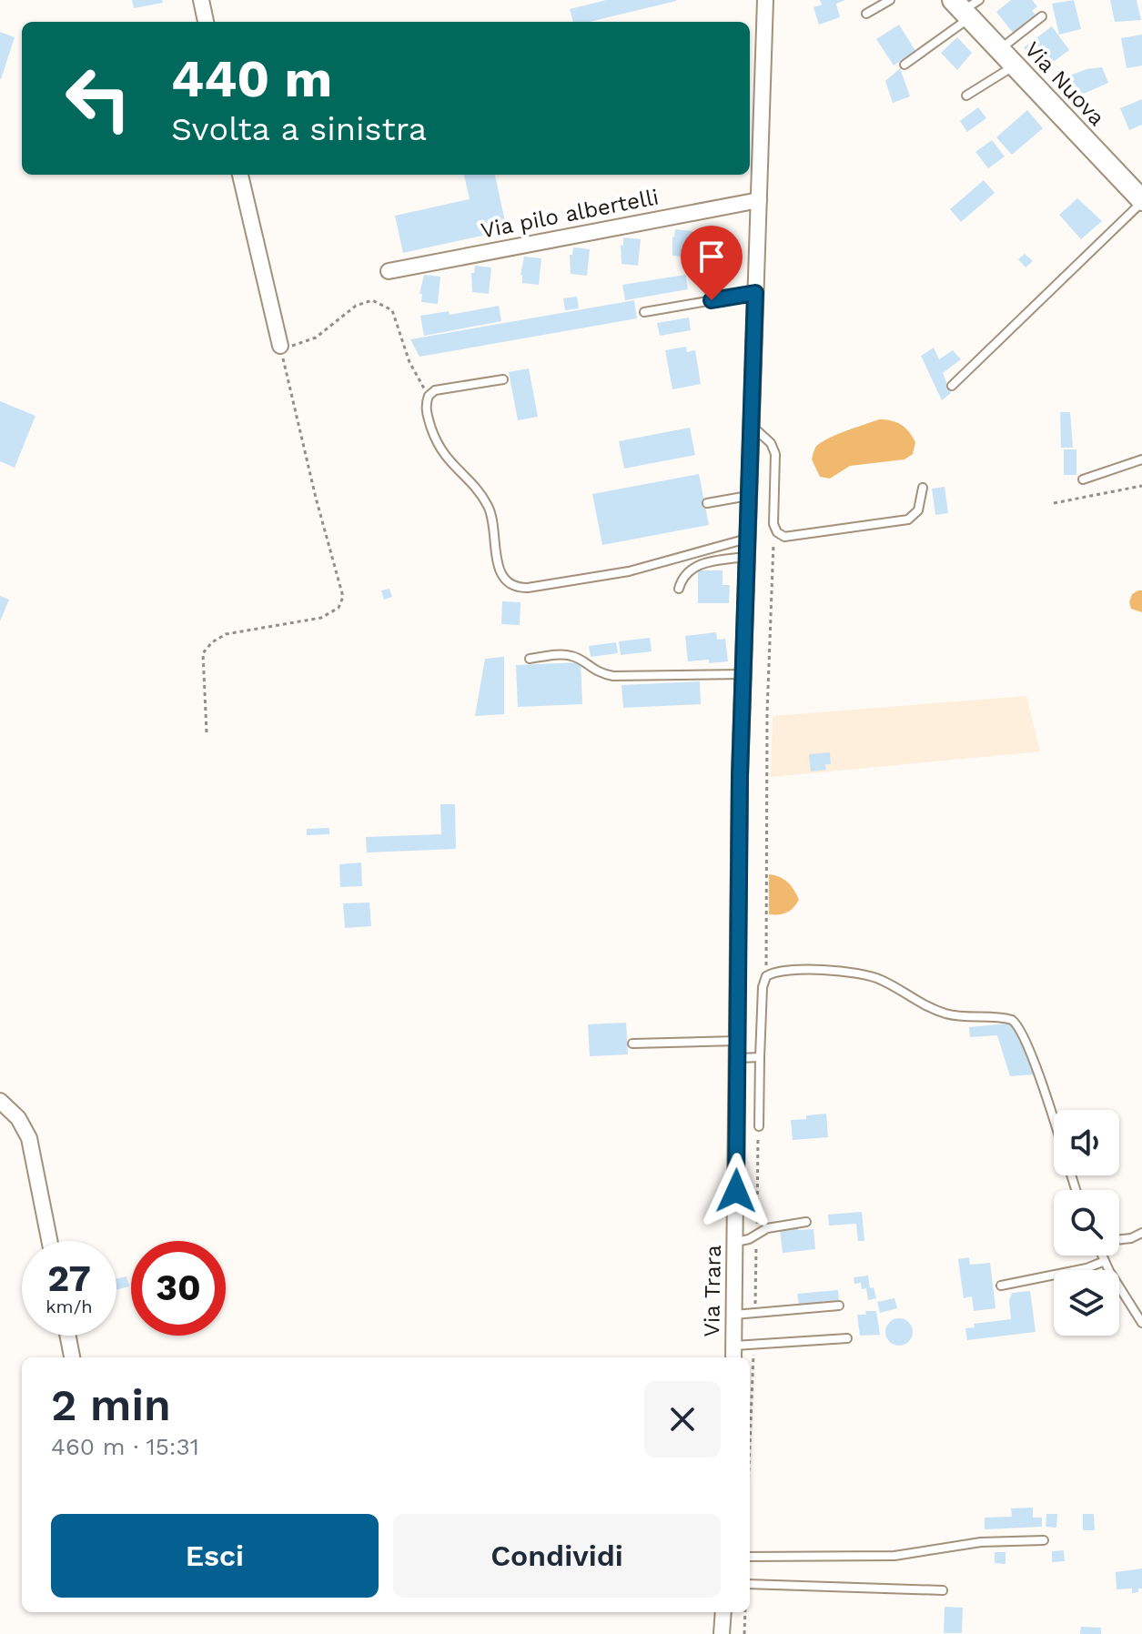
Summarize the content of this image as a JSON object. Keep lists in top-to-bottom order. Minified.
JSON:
{"streets":{"main road":["Via Nuova"],"street":["Via pilo albertelli","Via Trara"]},"crossings":[["Via pilo albertelli","Via Trara"]],"page":{"turn":["440 m","Svolta a sinistra"],"speed":"27 km/h","limit":"30","heading":["2 min","460 m · 15:31"],"buttons":["Esci","Condividi"]}}
